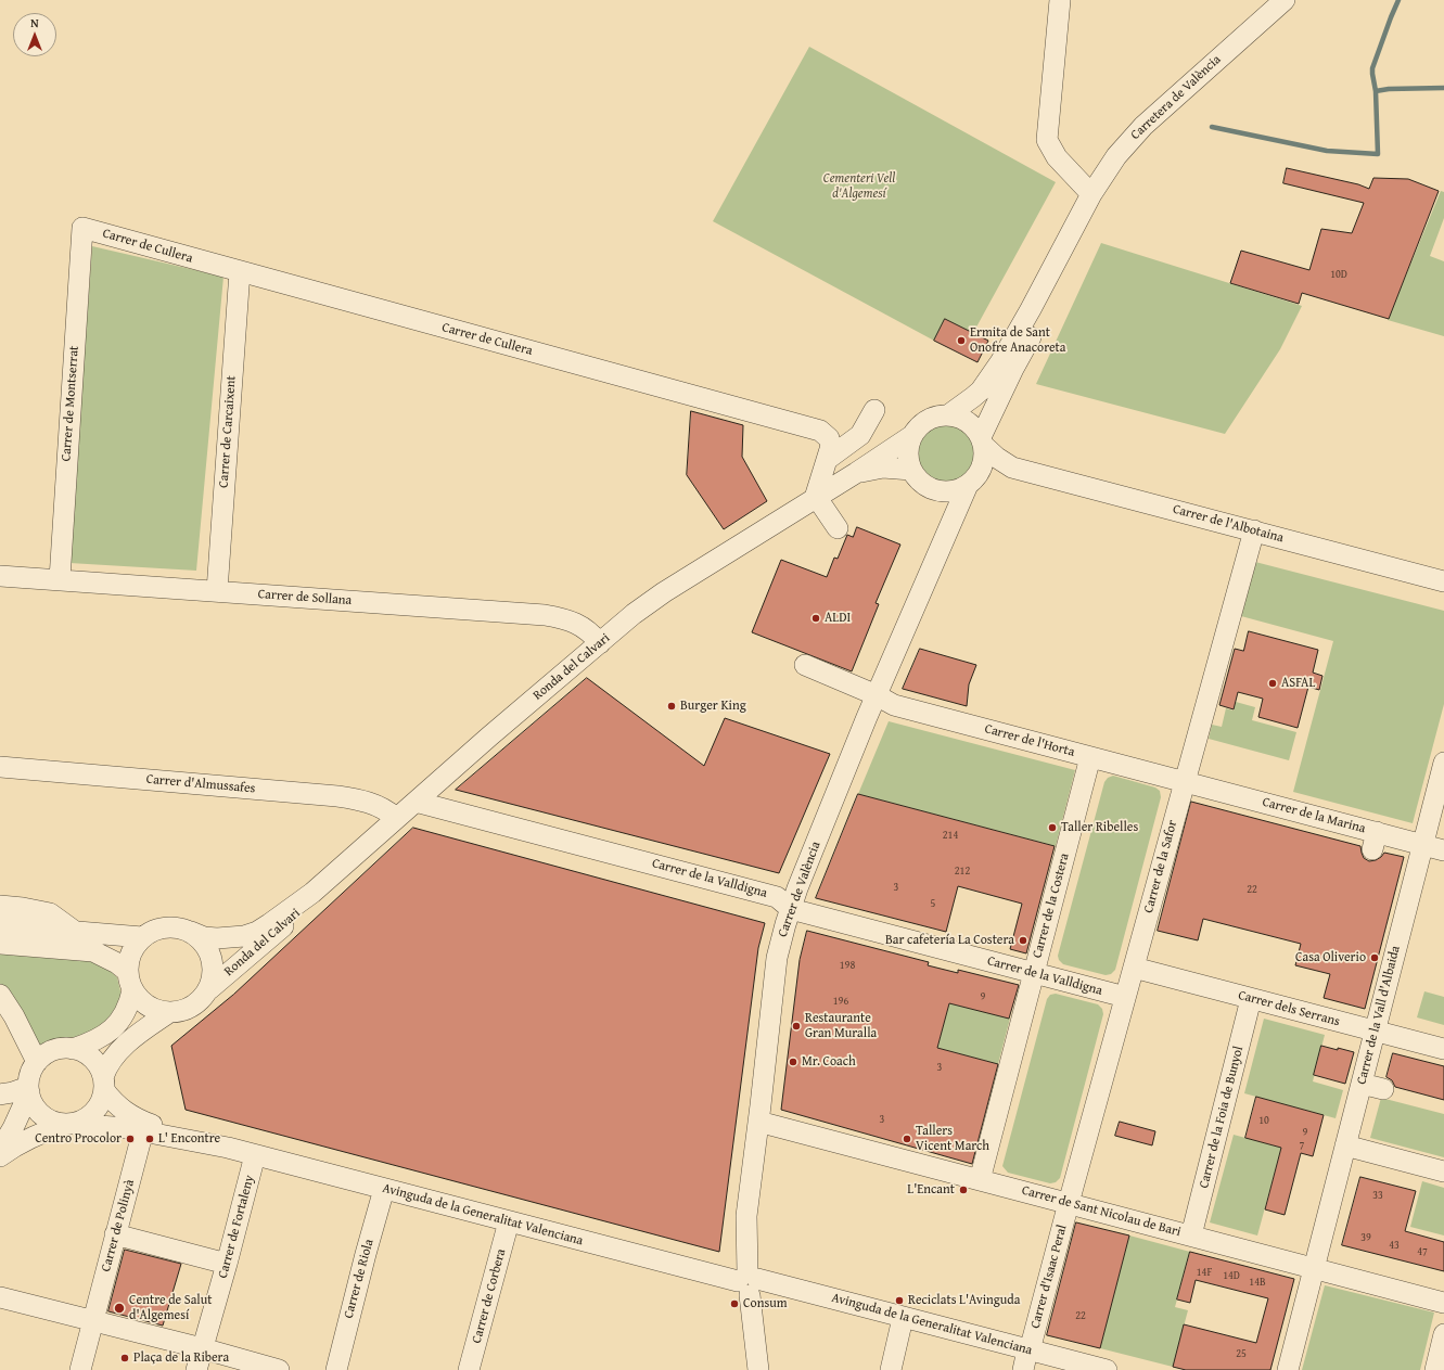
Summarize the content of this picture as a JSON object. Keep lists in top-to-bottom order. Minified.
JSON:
{"streets":{"street":["Carretera de València","Carrer de Cullera","Carrer de Montserrat","Carrer de Carcaixent","Carrer de l'Albotaina","Carrer de Sollana","Ronda del Calvari","Carrer de l'Horta","Carrer d'Almussafes","Carrer de la Marina","Carrer de la Safor","Carrer de la Valldigna","Carrer de València","Carrer de la Costera","Carrer dels Serrans","Carrer de la Vall d'Albaida","Carrer de la Foia de Bunyol","Carrer de Sant Nicolau de Bari","Avinguda de la Generalitat Valenciana","Carrer de Polinyà","Carrer de Fortaleny","Carrer d'Isaac Peral","Carrer de Riola","Carrer de Corbera"]},"crossings":[["Carretera de València","Carrer de l'Albotaina"],["Carretera de València","Carrer de València"],["Carrer de Cullera","Carrer de Montserrat"],["Carrer de Cullera","Carrer de Carcaixent"],["Carrer de Cullera","Ronda del Calvari"],["Carrer de Montserrat","Carrer de Sollana"],["Carrer de Carcaixent","Carrer de Sollana"],["Carrer de l'Albotaina","Carrer de la Safor"],["Carrer de l'Albotaina","Carrer de València"],["Carrer de Sollana","Ronda del Calvari"],["Ronda del Calvari","Carrer d'Almussafes"],["Ronda del Calvari","Carrer de la Valldigna"],["Carrer de l'Horta","Carrer de la Marina"],["Carrer de l'Horta","Carrer de la Safor"],["Carrer de l'Horta","Carrer de València"],["Carrer de l'Horta","Carrer de la Costera"],["Carrer de la Marina","Carrer de la Safor"],["Carrer de la Marina","Carrer de la Vall d'Albaida"],["Carrer de la Safor","Carrer de la Valldigna"],["Carrer de la Safor","Carrer dels Serrans"],["Carrer de la Safor","Carrer de Sant Nicolau de Bari"],["Carrer de la Safor","Carrer d'Isaac Peral"],["Carrer de la Valldigna","Carrer de València"],["Carrer de la Valldigna","Carrer de la Costera"],["Carrer de València","Carrer de Sant Nicolau de Bari"],["Carrer de València","Avinguda de la Generalitat Valenciana"],["Carrer de la Costera","Carrer de Sant Nicolau de Bari"],["Carrer dels Serrans","Carrer de la Vall d'Albaida"],["Carrer dels Serrans","Carrer de la Foia de Bunyol"],["Carrer de la Vall d'Albaida","Carrer de Sant Nicolau de Bari"],["Carrer de la Foia de Bunyol","Carrer de Sant Nicolau de Bari"],["Carrer de Sant Nicolau de Bari","Carrer d'Isaac Peral"],["Avinguda de la Generalitat Valenciana","Carrer de Polinyà"],["Avinguda de la Generalitat Valenciana","Carrer de Fortaleny"],["Avinguda de la Generalitat Valenciana","Carrer d'Isaac Peral"],["Avinguda de la Generalitat Valenciana","Carrer de Riola"],["Avinguda de la Generalitat Valenciana","Carrer de Corbera"]],"parks":["Cementeri Vell d'Algemesí"],"places":["Ermita de Sant Onofre Anacoreta","ALDI","ASFAL","Burger King","Taller Ribelles","Bar cafetería La Costera","Casa Oliverio","Restaurante Gran Muralla","Mr. Coach","Centro Procolor","L' Encontre","Tallers Vicent March","L'Encant","Reciclats L'Avinguda","Consum","Centre de Salut d'Algemesí","Plaça de la Ribera"],"house_numbers":["10D","214","212","3","22","5","198","9","196","3","3","10","9","7","33","39","43","47","14F","14D","14B","22","25"],"north":"top"}
